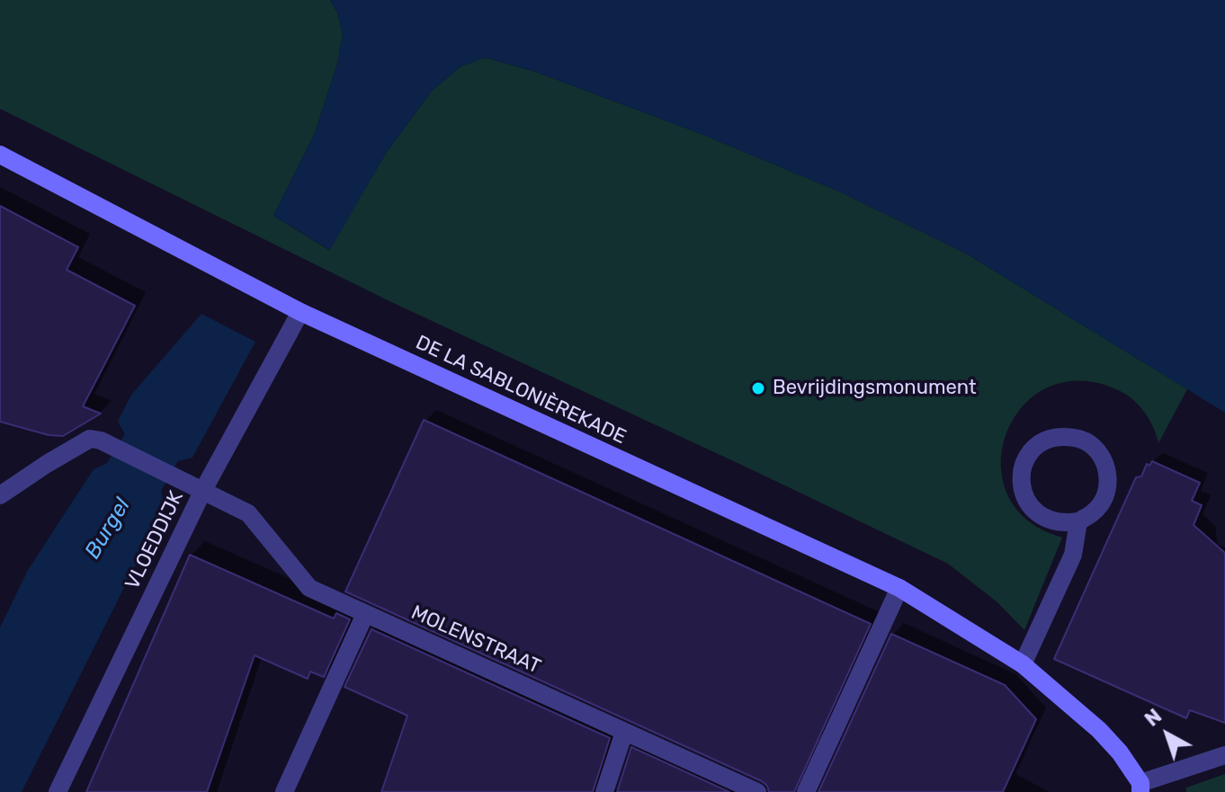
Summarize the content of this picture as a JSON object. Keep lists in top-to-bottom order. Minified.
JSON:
{"streets":{"street":["DE LA SABLONIÈREKADE","VLOEDDIJK","MOLENSTRAAT"]},"crossings":[["DE LA SABLONIÈREKADE","VLOEDDIJK"],["VLOEDDIJK","MOLENSTRAAT"]],"water":["Burgel"],"places":["Bevrijdingsmonument"],"north":"top left"}
